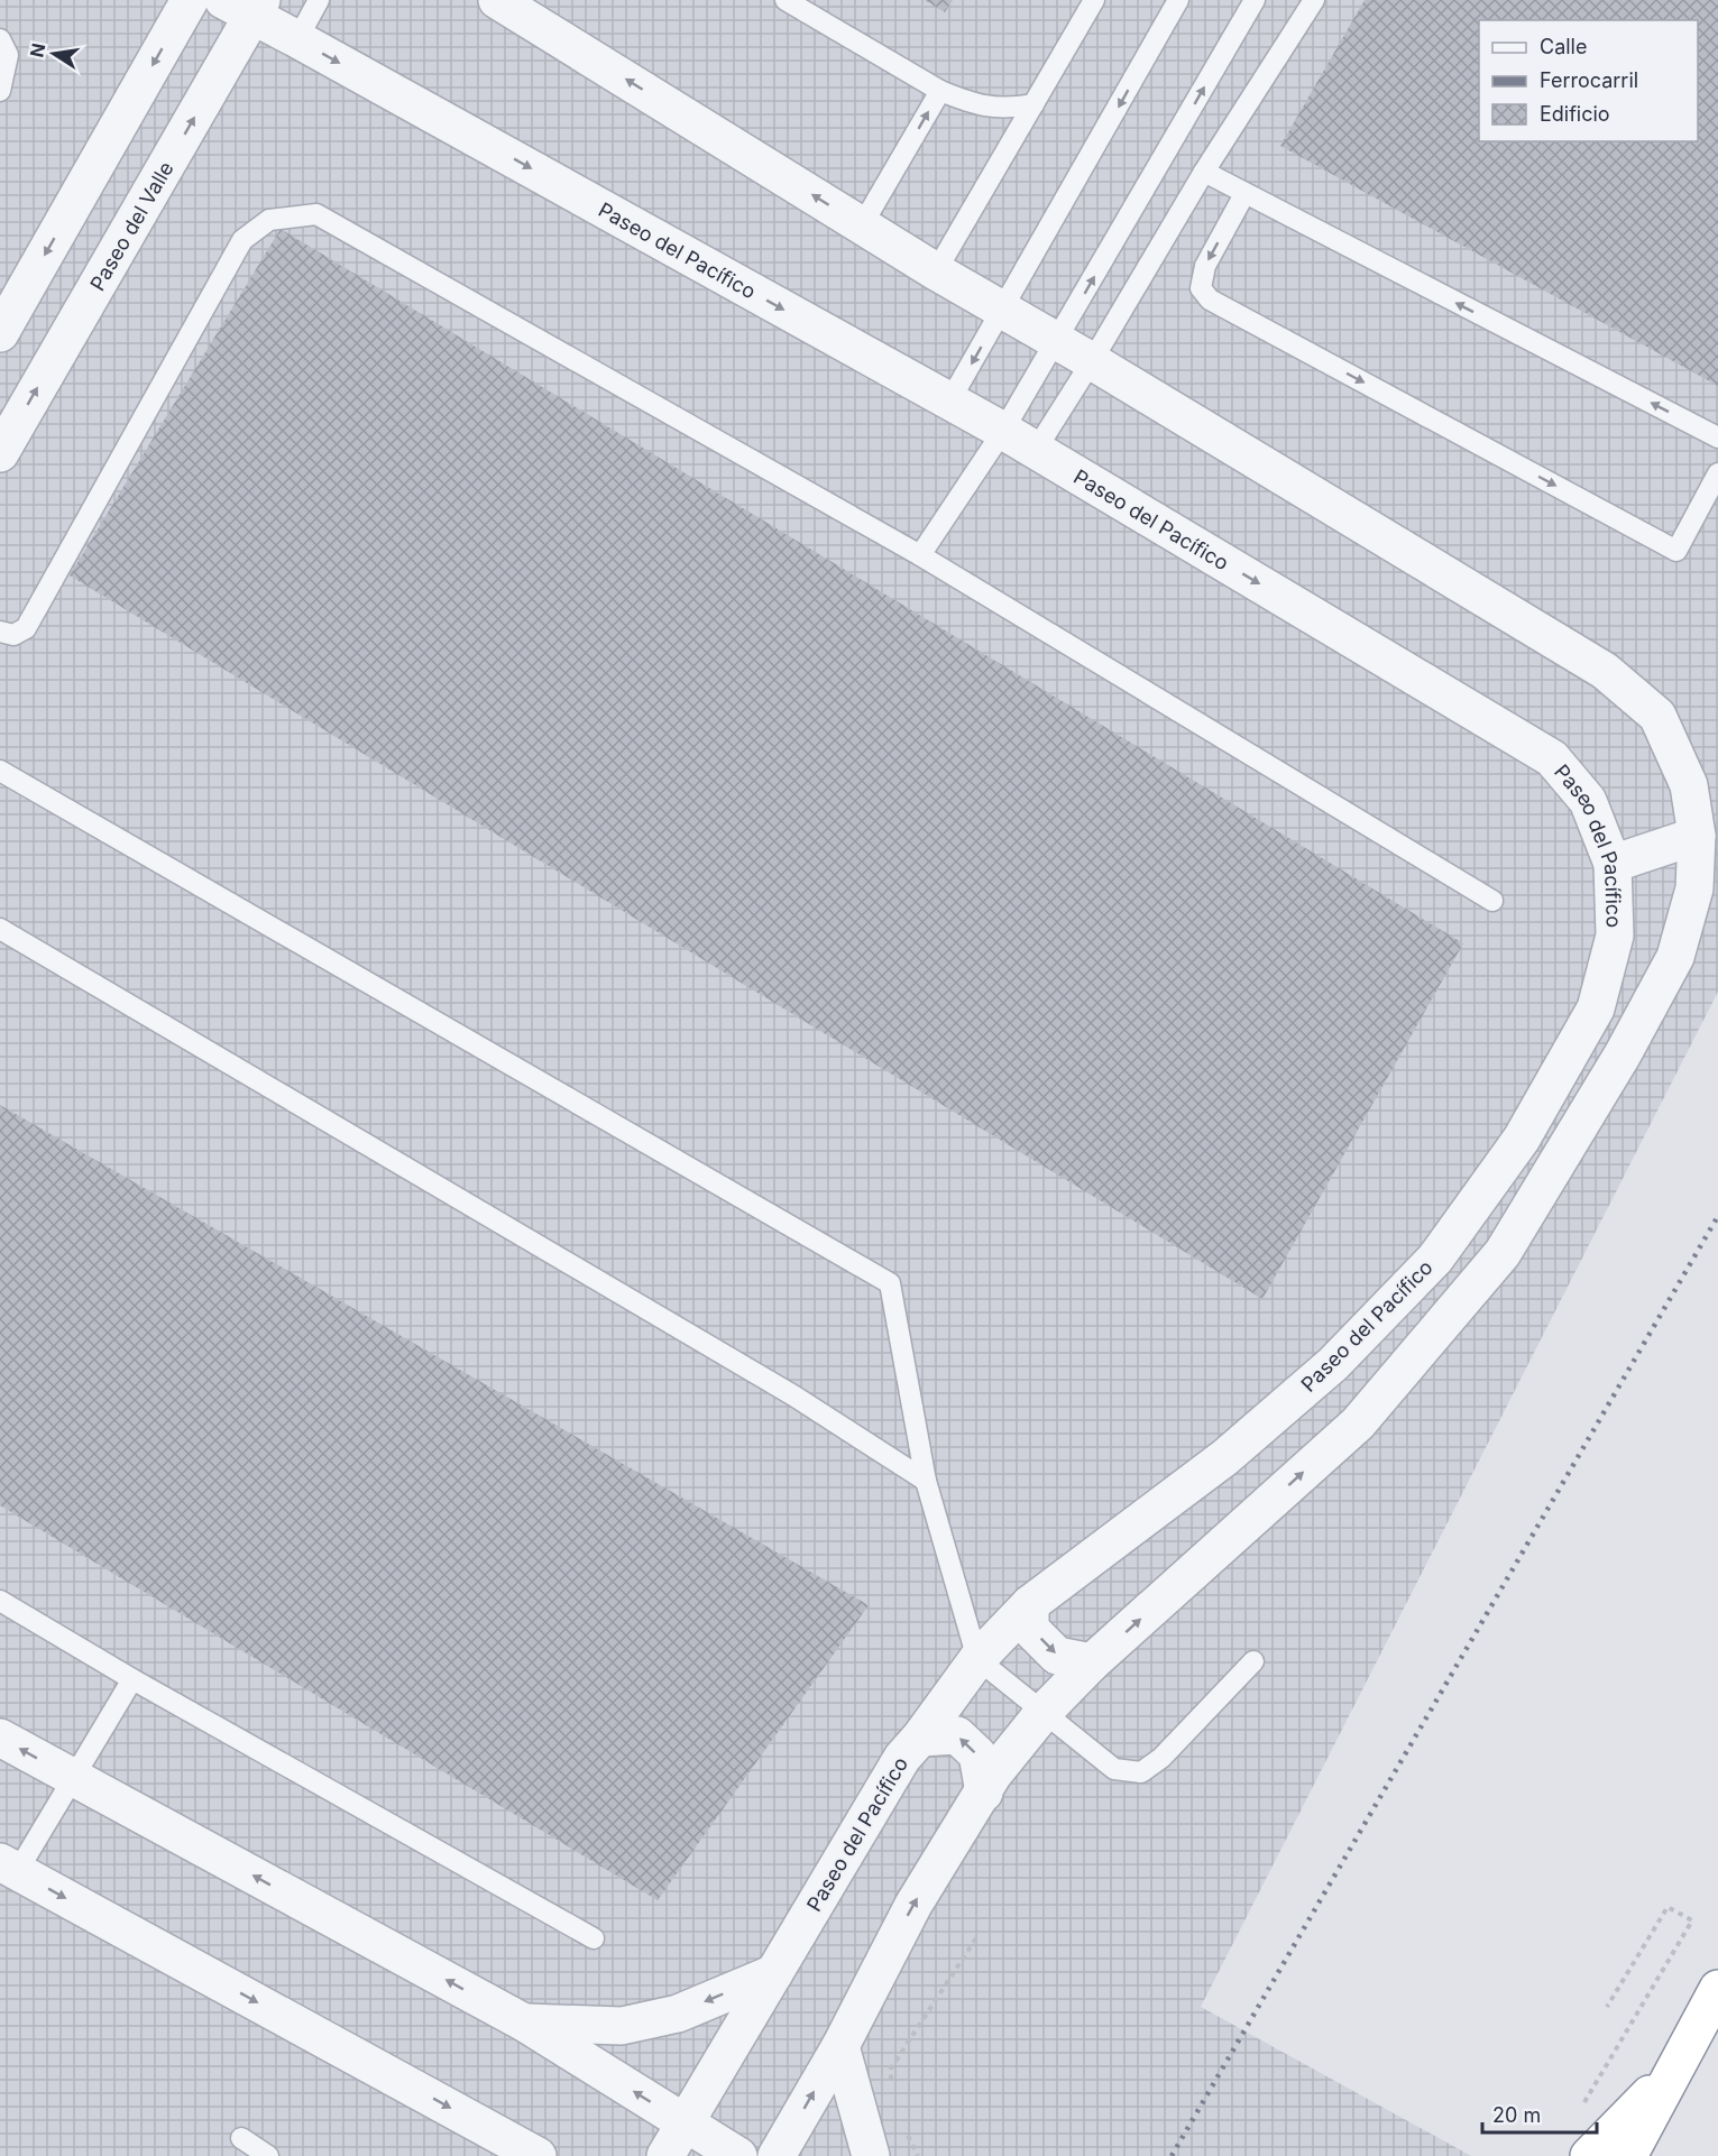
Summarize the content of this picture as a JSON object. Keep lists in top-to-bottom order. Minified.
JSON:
{"streets":{"street":["Paseo del Valle","Paseo del Pacífico"]},"crossings":[["Paseo del Valle","Paseo del Pacífico"]],"legend":["Calle","Ferrocarril","Edificio"],"scale_bar":"20 m","north":"left"}
